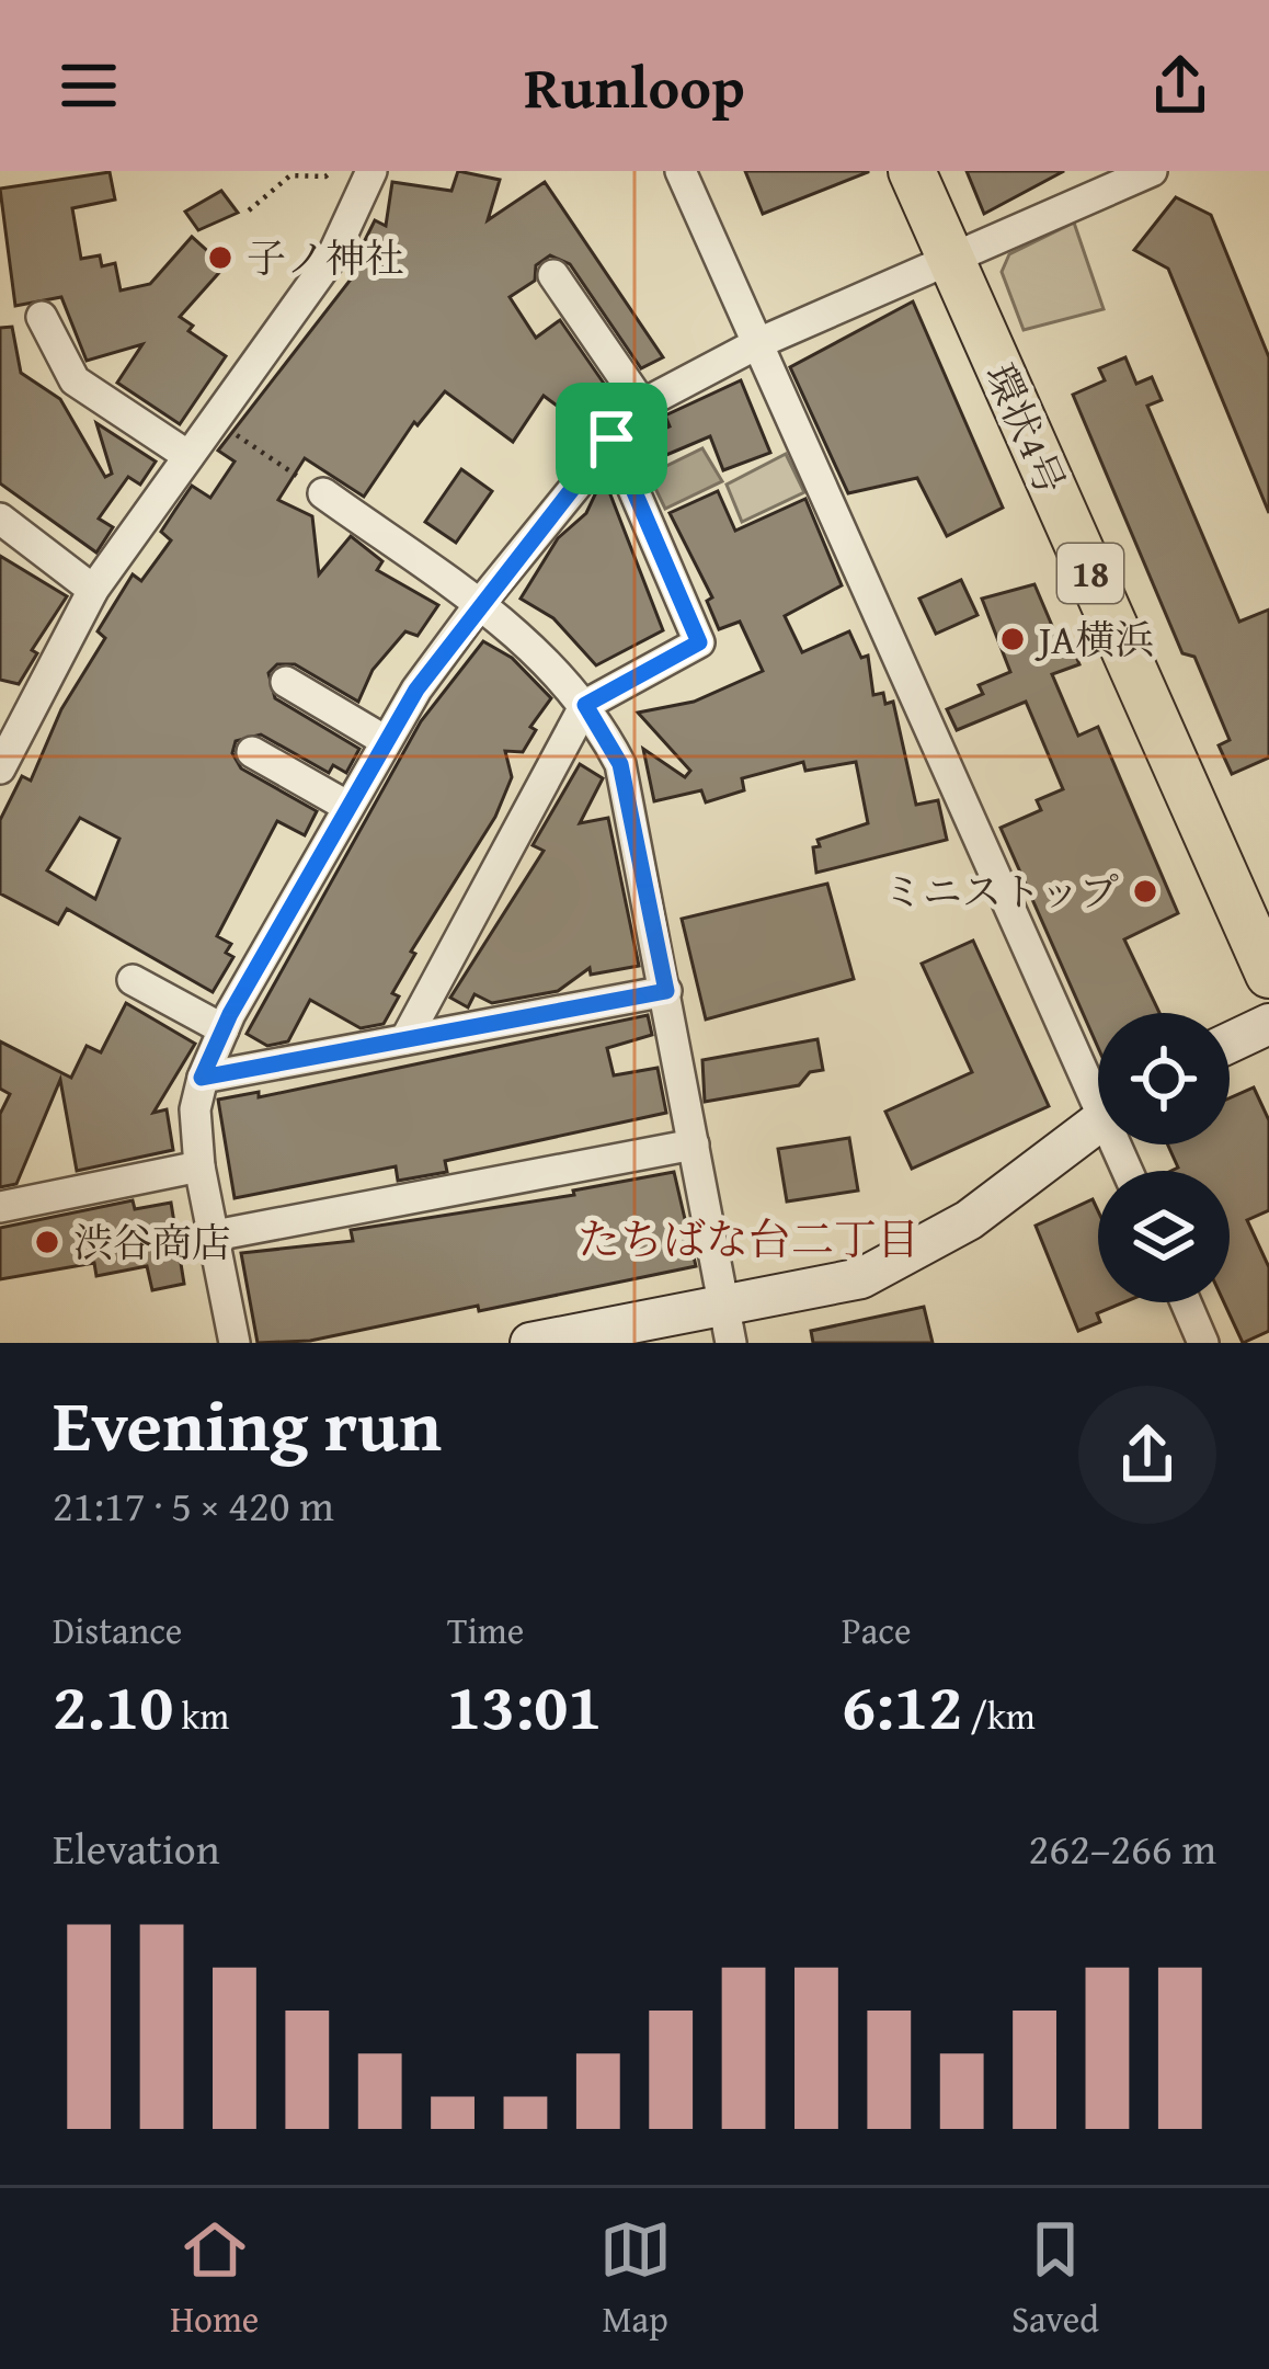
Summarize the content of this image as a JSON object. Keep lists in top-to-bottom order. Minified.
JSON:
{"streets":{"main road":["環状4号","18"]},"districts":["たちばな台二丁目"],"places":["子ノ神社","JA横浜","ミニストップ","渋谷商店"],"page":{"header":"Runloop","heading":["Evening run","21:17 · 5 × 420 m"],"stats":[["Distance","2.10 km"],["Time","13:01"],["Pace","6:12 /km"]],"chart":["Elevation","262–266 m"],"tabs":["Home","Map","Saved"]}}
